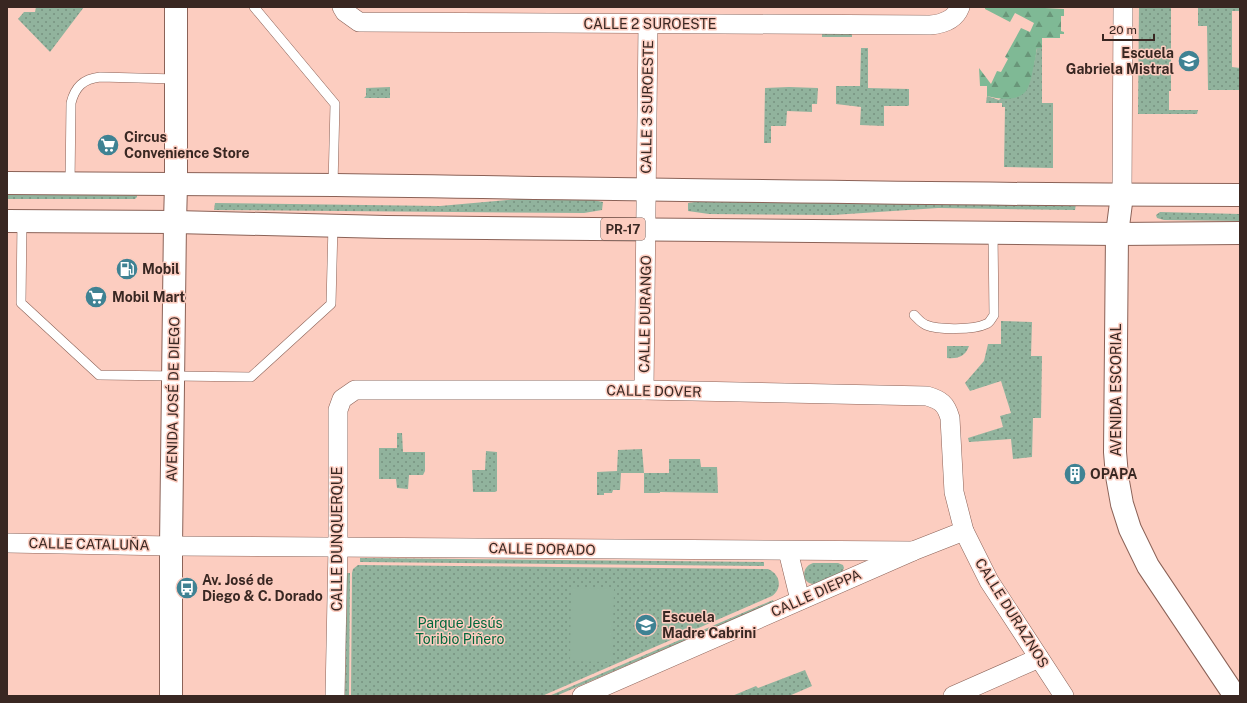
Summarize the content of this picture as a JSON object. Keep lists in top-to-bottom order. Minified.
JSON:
{"streets":{"main road":["PR-17","AVENIDA ESCORIAL","AVENIDA JOSÉ DE DIEGO"],"street":["CALLE 2 SUROESTE","CALLE 3 SUROESTE","CALLE DURANGO","CALLE DOVER","CALLE DUNQUERQUE","CALLE CATALUÑA","CALLE DORADO","CALLE DIEPPA","CALLE DURAZNOS"]},"crossings":[["CALLE 2 SUROESTE","CALLE 3 SUROESTE"],["CALLE 3 SUROESTE","CALLE DURANGO"],["PR-17","CALLE DURANGO"],["PR-17","AVENIDA ESCORIAL"],["PR-17","AVENIDA JOSÉ DE DIEGO"],["CALLE DURANGO","CALLE DOVER"],["CALLE DOVER","CALLE DUNQUERQUE"],["CALLE DOVER","CALLE DURAZNOS"],["AVENIDA JOSÉ DE DIEGO","CALLE CATALUÑA"],["AVENIDA JOSÉ DE DIEGO","CALLE DORADO"],["CALLE DUNQUERQUE","CALLE DORADO"],["CALLE CATALUÑA","CALLE DORADO"],["CALLE DORADO","CALLE DIEPPA"],["CALLE DIEPPA","CALLE DURAZNOS"]],"parks":["Parque Jesús Toribio Piñero"],"places":{"school or university":["Escuela Gabriela Mistral","Escuela Madre Cabrini"],"supermarket":["Circus Convenience Store","Mobil Mart"],"fuel station":["Mobil"],"building":["OPAPA"],"bus stop":["Av. José de Diego & C. Dorado"]},"scale_bar":"20 m"}
